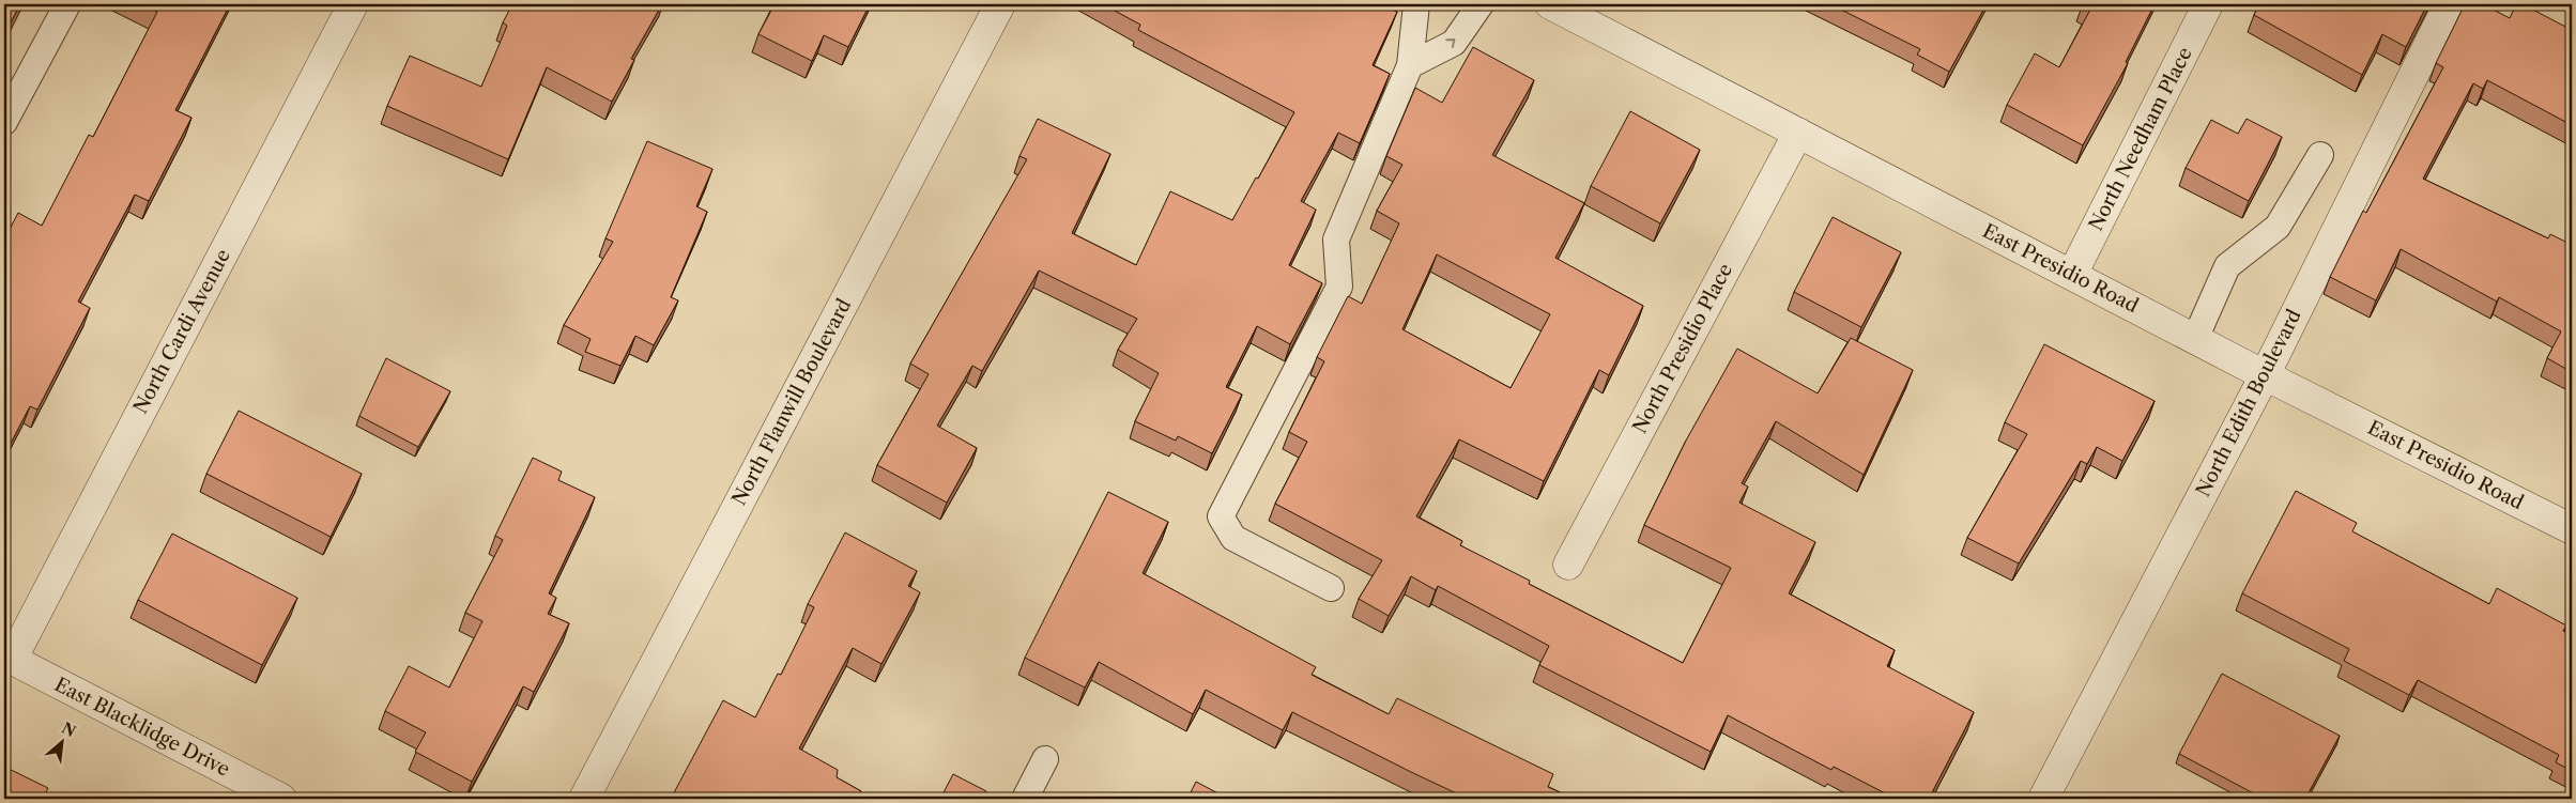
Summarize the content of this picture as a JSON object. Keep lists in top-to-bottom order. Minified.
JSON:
{"streets":{"street":["North Needham Place","East Presidio Road","North Cardi Avenue","North Presidio Place","North Flanwill Boulevard","North Edith Boulevard","East Blacklidge Drive"]},"crossings":[["North Needham Place","East Presidio Road"],["East Presidio Road","North Presidio Place"],["East Presidio Road","North Edith Boulevard"],["North Cardi Avenue","East Blacklidge Drive"]],"north":"top right"}
